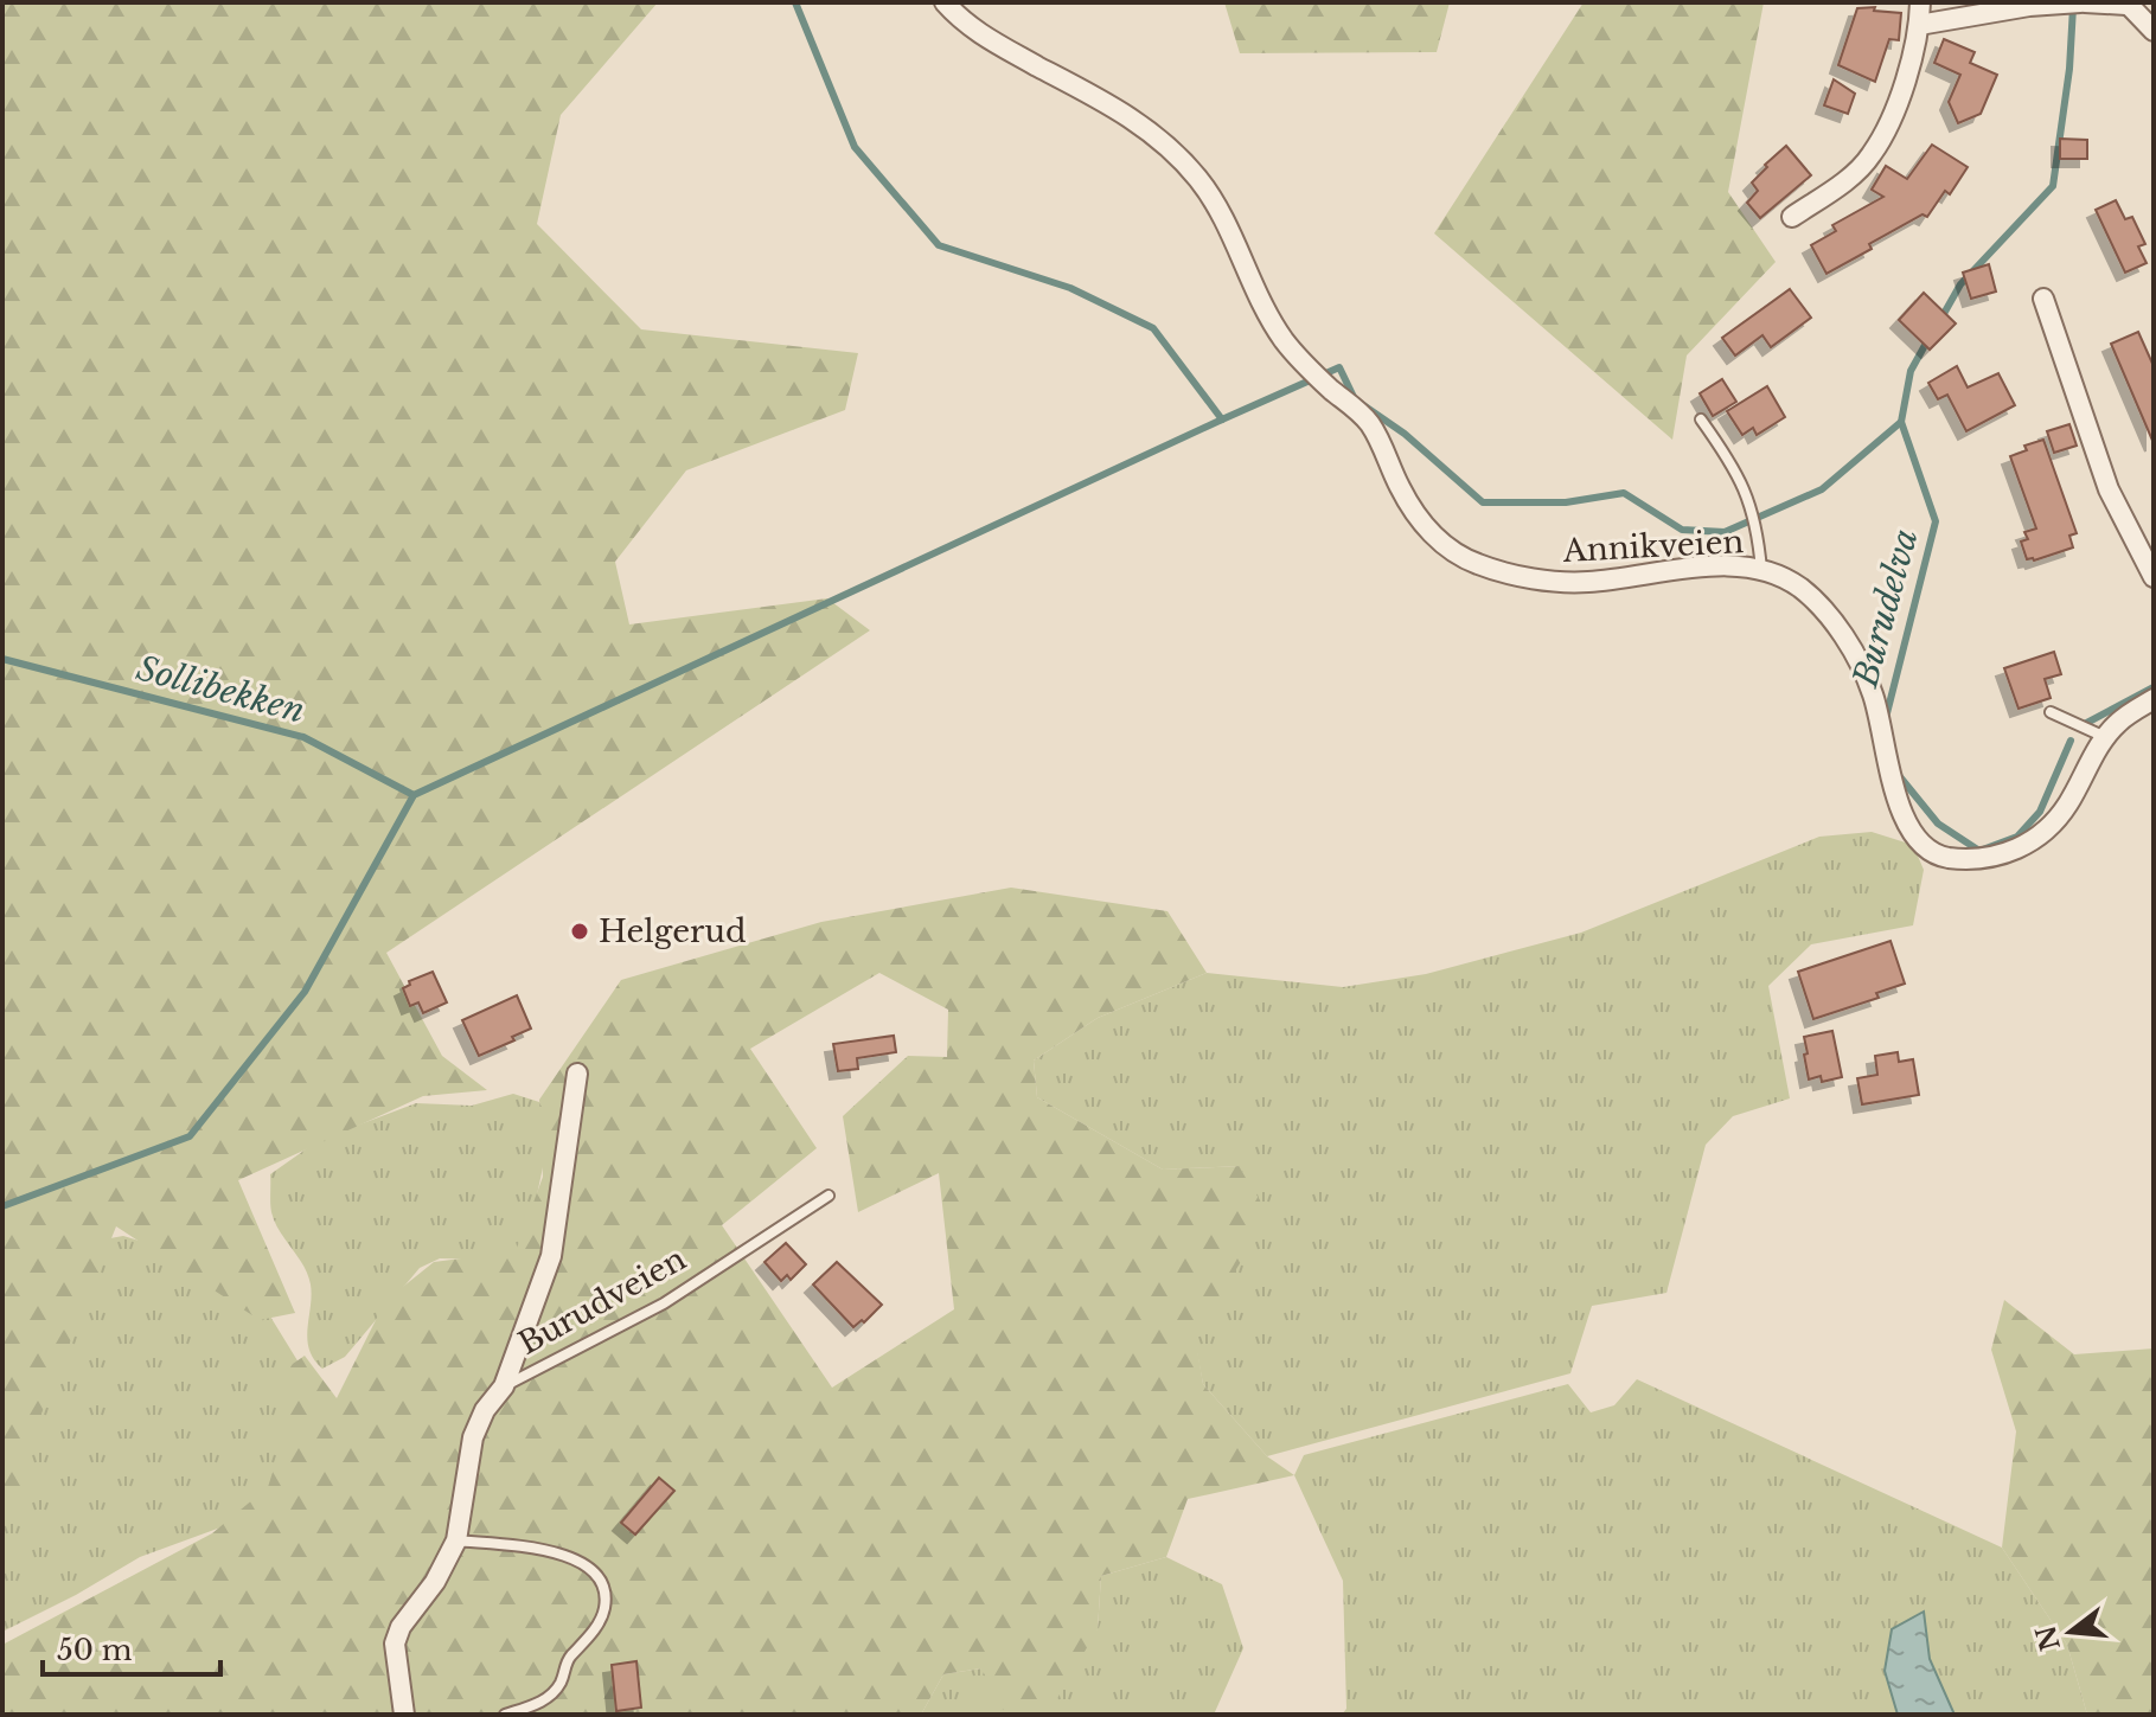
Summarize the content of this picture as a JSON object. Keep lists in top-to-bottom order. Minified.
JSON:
{"streets":{"street":["Annikveien","Burudveien"]},"water":["Burudelva","Sollibekken"],"places":["Helgerud"],"scale_bar":"50 m","north":"left"}
